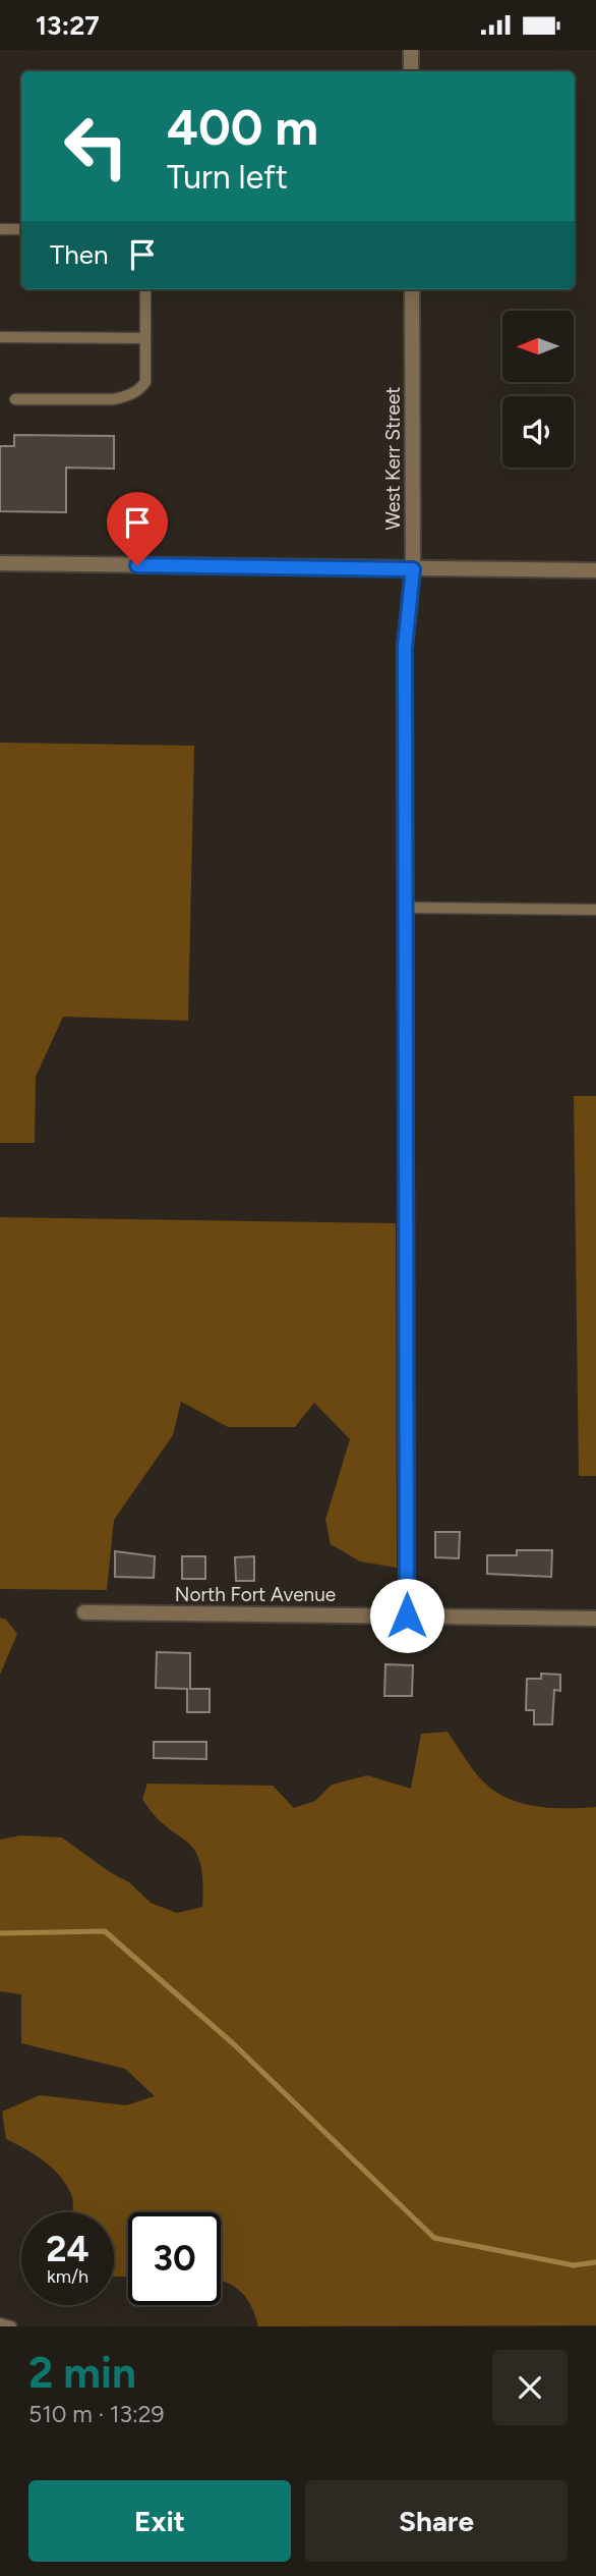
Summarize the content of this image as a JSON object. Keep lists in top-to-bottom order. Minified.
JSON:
{"streets":{"street":["West Kerr Street","North Fort Avenue"]},"crossings":[["West Kerr Street","North Fort Avenue"]],"north":"left","page":{"status":"13:27","turn":["400 m","Turn left"],"then":"Then","speed":"24 km/h","limit":"30","heading":["2 min","510 m · 13:29"],"buttons":["Exit","Share"]}}
